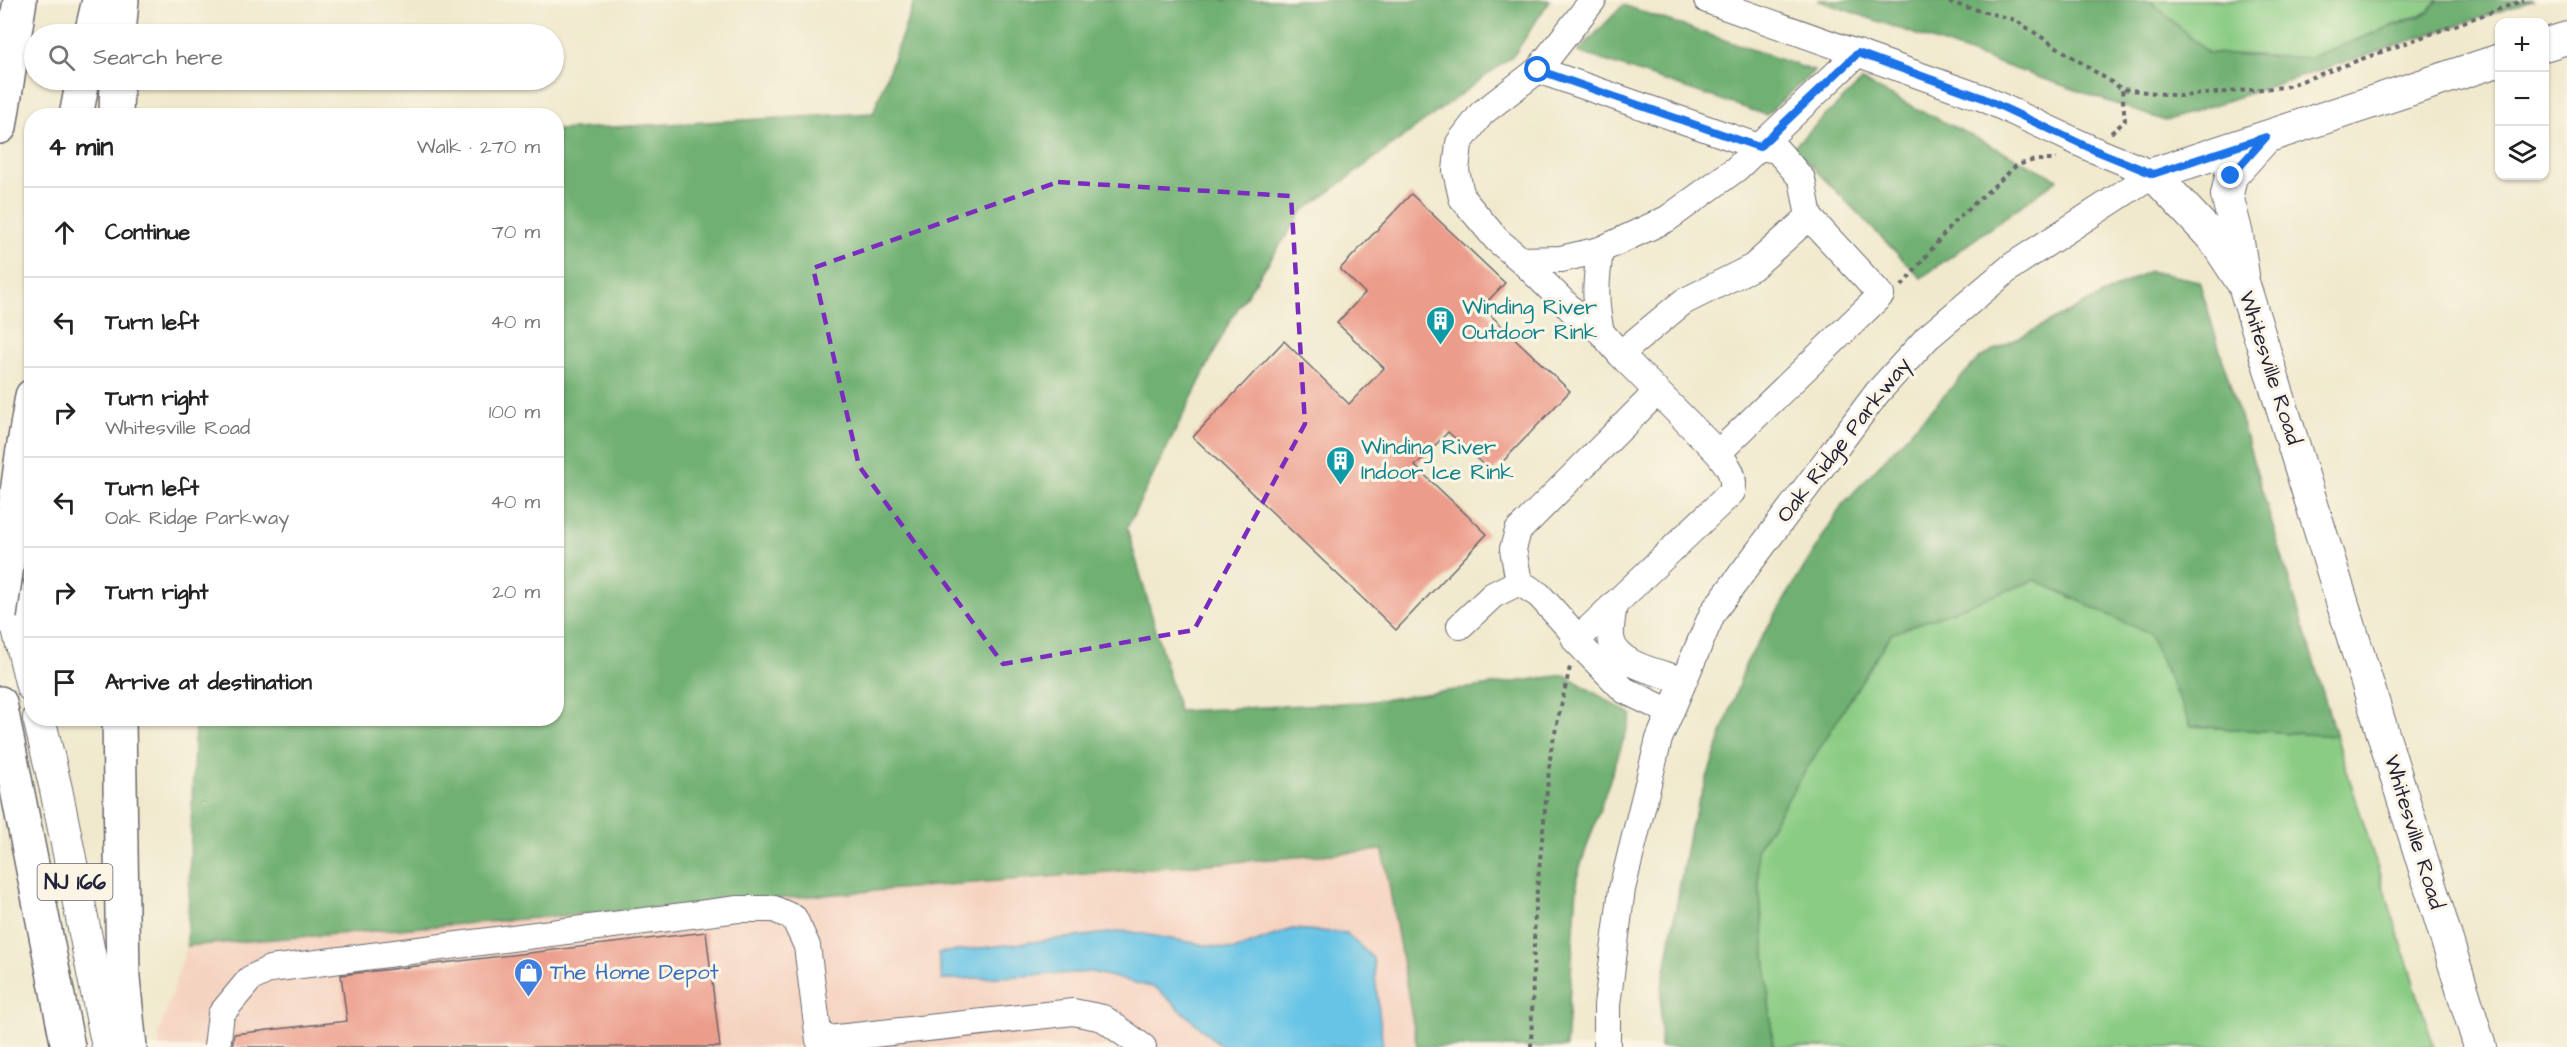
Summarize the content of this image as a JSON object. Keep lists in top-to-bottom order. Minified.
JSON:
{"streets":{"main road":["Whitesville Road","Oak Ridge Parkway","NJ 166"]},"crossings":[["Whitesville Road","Oak Ridge Parkway"]],"places":{"building":["Winding River Outdoor Rink","Winding River Indoor Ice Rink"],"shop":["The Home Depot"]},"page":{"map_buttons":["+","−"],"search":"Search here","heading":["4 min","Walk · 270 m"],"list":[["Continue","70 m"],["Turn left","40 m"],["Turn right","Whitesville Road","100 m"],["Turn left","Oak Ridge Parkway","40 m"],["Turn right","20 m"],"Arrive at destination"]}}
